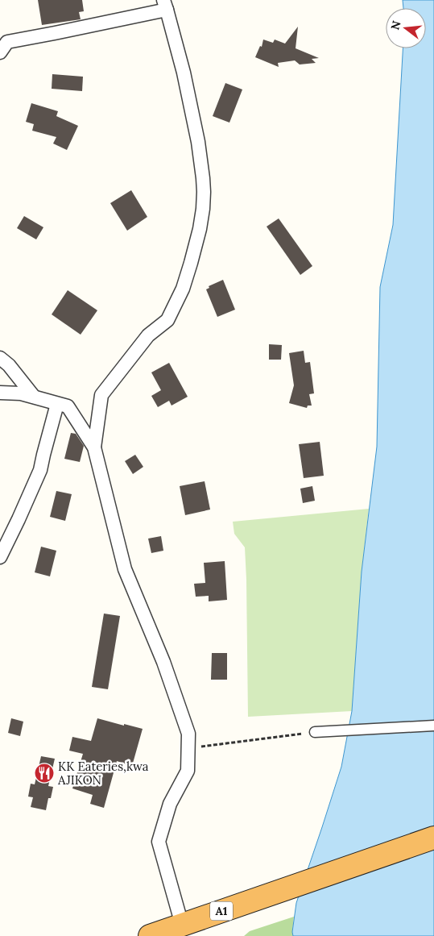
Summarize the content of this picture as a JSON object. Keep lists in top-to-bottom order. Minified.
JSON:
{"streets":{"highway":["A1"]},"places":{"restaurant":["KK Eateries,kwa AJIKON"]},"north":"left"}
